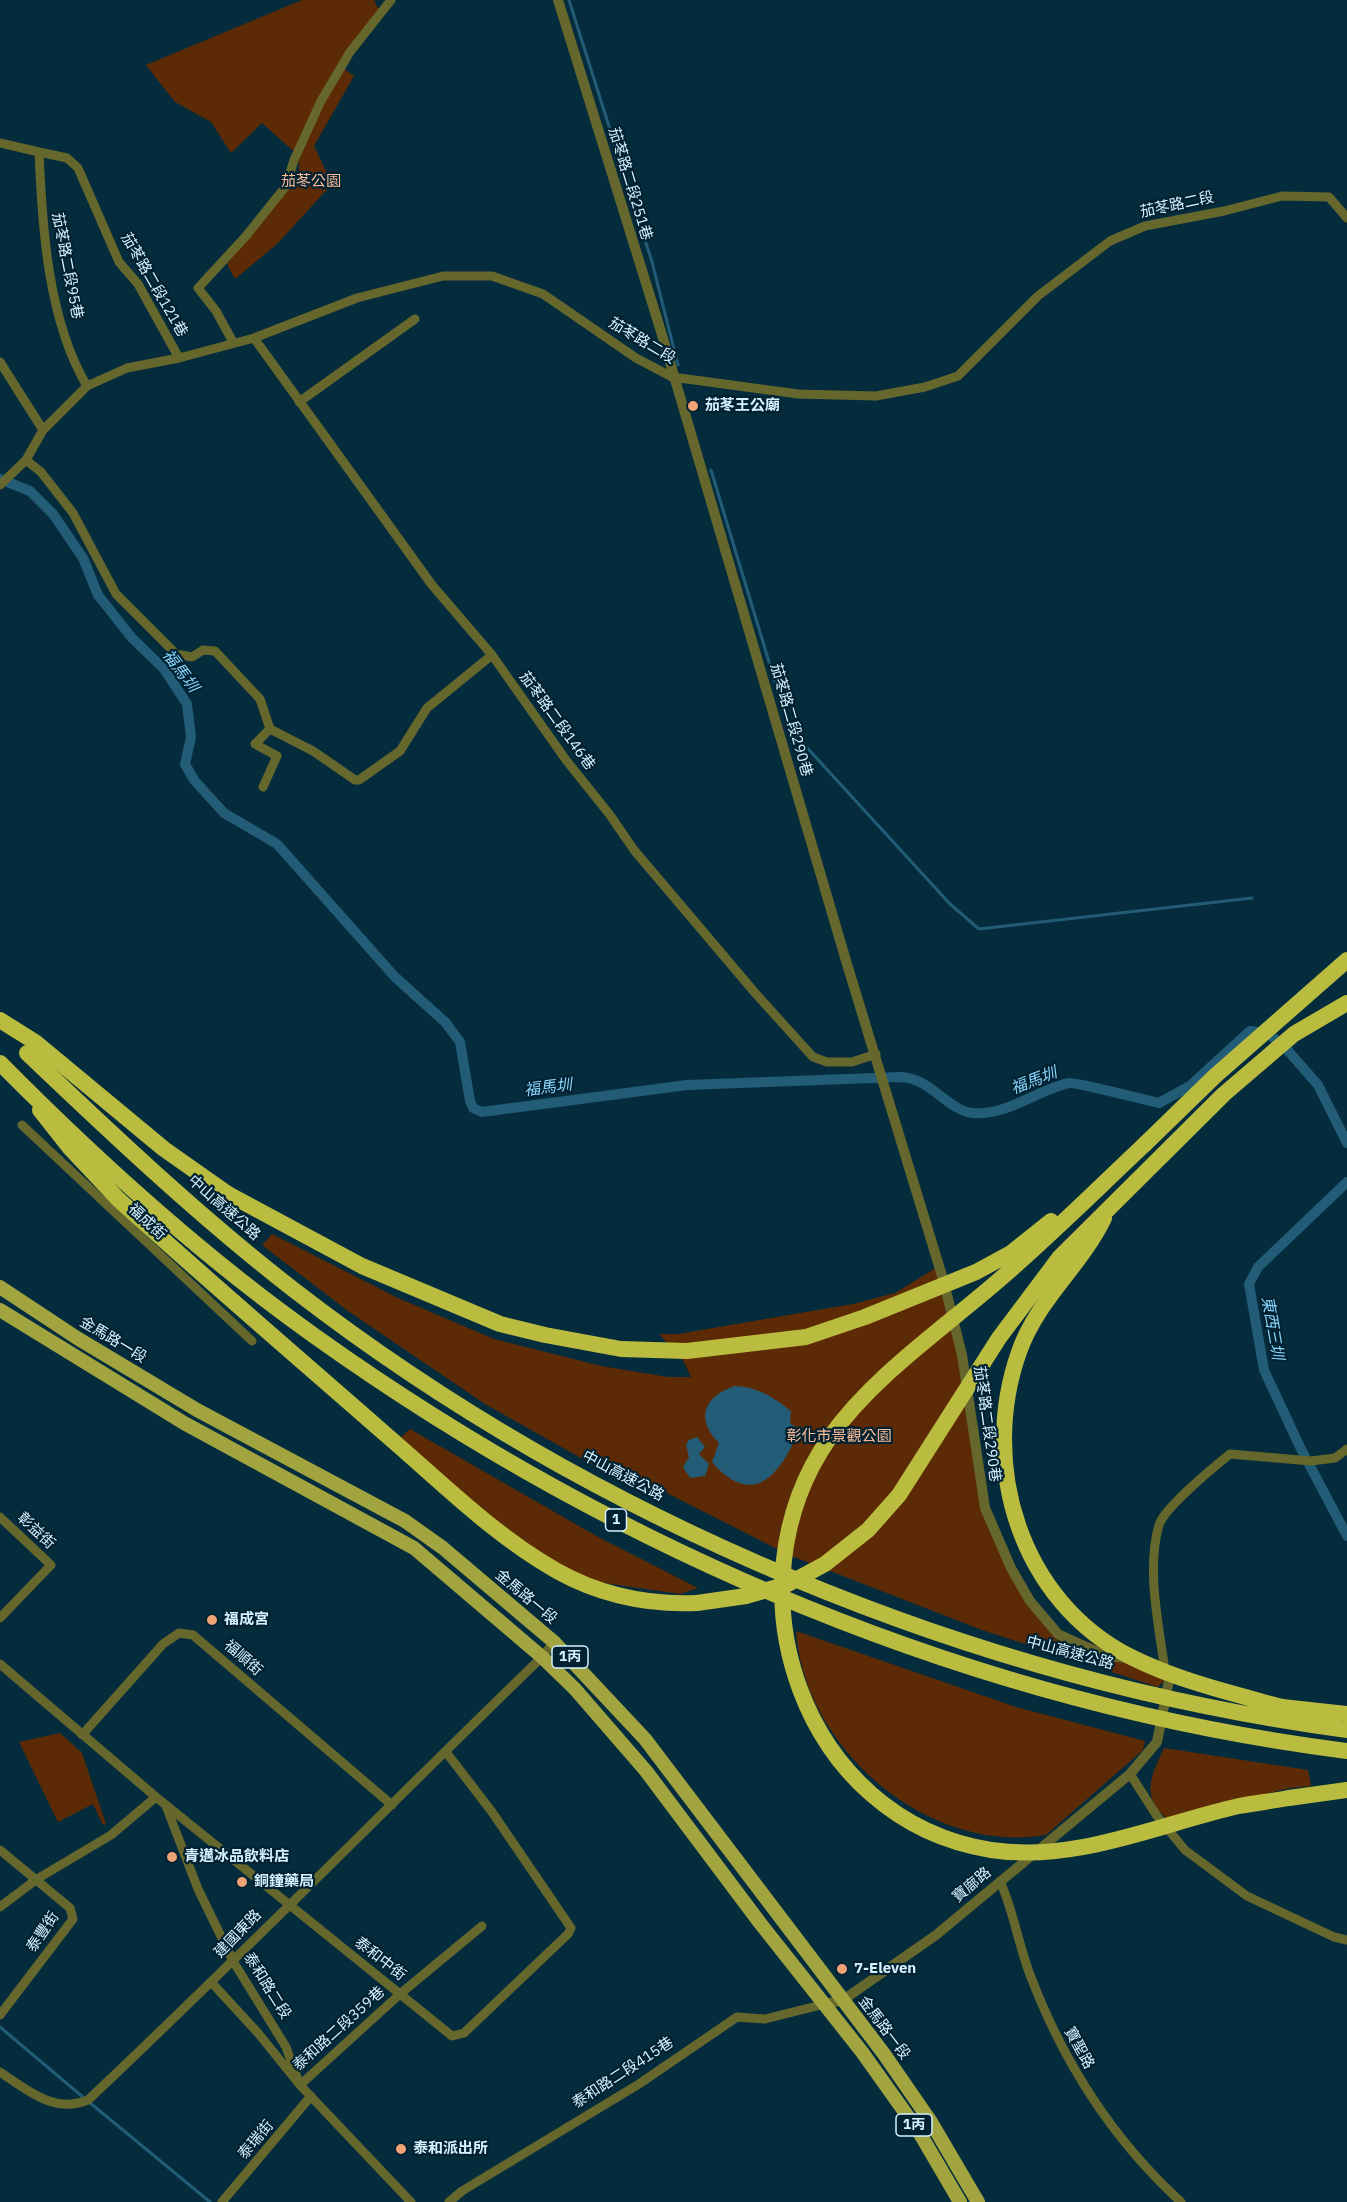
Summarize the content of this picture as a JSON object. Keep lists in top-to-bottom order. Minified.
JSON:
{"streets":{"highway":["中山高速公路","1"],"main road":["金馬路一段","1丙"],"street":["茄苳路二段251巷","茄苳路二段","茄苳路二段95巷","茄苳路二段121巷","茄苳路二段290巷","茄苳路二段146巷","福成街","彰益街","福順街","寶廍路","泰豐街","建國東路","泰和中街","泰和路二段","泰和路二段359巷","寶聖路","泰和路二段415巷","泰瑞街"]},"crossings":[["茄苳路二段251巷","茄苳路二段"],["茄苳路二段251巷","茄苳路二段290巷"],["茄苳路二段","茄苳路二段95巷"],["茄苳路二段","茄苳路二段121巷"],["茄苳路二段","茄苳路二段290巷"],["茄苳路二段","茄苳路二段146巷"],["茄苳路二段95巷","茄苳路二段121巷"],["茄苳路二段290巷","茄苳路二段146巷"],["茄苳路二段290巷","寶廍路"],["金馬路一段","寶廍路"],["金馬路一段","建國東路"],["1丙","寶廍路"],["1丙","建國東路"],["1丙","泰和路二段415巷"],["福順街","建國東路"],["福順街","泰和中街"],["寶廍路","寶聖路"],["寶廍路","泰和路二段415巷"],["建國東路","泰和中街"],["建國東路","泰和路二段"],["泰和中街","泰和路二段"],["泰和中街","泰和路二段359巷"],["泰和路二段","泰和路二段359巷"],["泰和路二段","泰瑞街"]],"water":["福馬圳","東西三圳"],"parks":["茄苳公園","彰化市景觀公園"],"places":["茄苳王公廟","福成宮","青邁冰品飲料店","銅鐘藥局","7-Eleven","泰和派出所"]}
